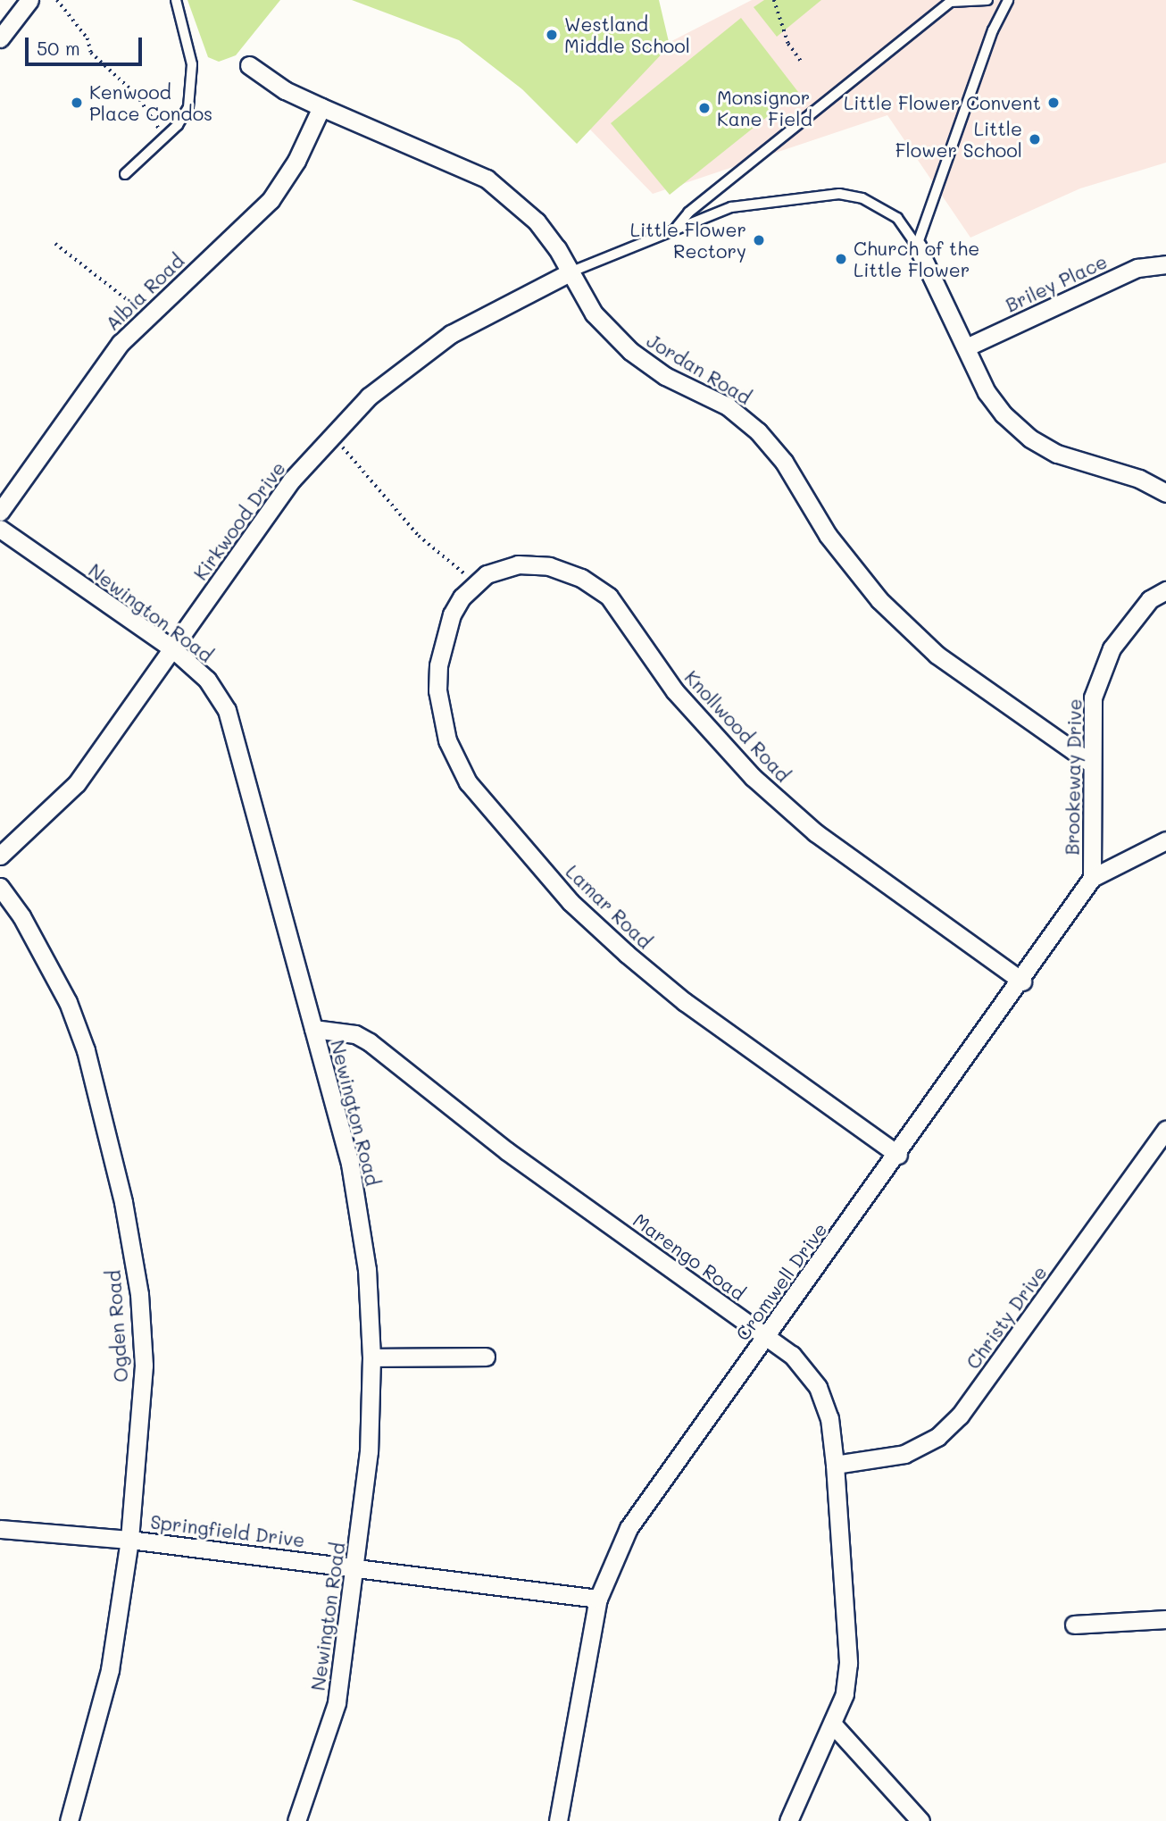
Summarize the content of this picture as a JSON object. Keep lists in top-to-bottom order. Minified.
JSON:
{"streets":{"street":["Briley Place","Albia Road","Jordan Road","Kirkwood Drive","Newington Road","Knollwood Road","Brookeway Drive","Lamar Road","Marengo Road","Cromwell Drive","Christy Drive","Ogden Road","Springfield Drive"]},"crossings":[["Albia Road","Jordan Road"],["Jordan Road","Kirkwood Drive"],["Jordan Road","Brookeway Drive"],["Kirkwood Drive","Newington Road"],["Newington Road","Marengo Road"],["Newington Road","Springfield Drive"],["Knollwood Road","Lamar Road"],["Knollwood Road","Cromwell Drive"],["Brookeway Drive","Cromwell Drive"],["Lamar Road","Cromwell Drive"],["Marengo Road","Cromwell Drive"],["Marengo Road","Christy Drive"],["Cromwell Drive","Springfield Drive"],["Ogden Road","Springfield Drive"]],"places":["Westland Middle School","Kenwood Place Condos","Little Flower Convent","Monsignor Kane Field","Little Flower School","Little Flower Rectory","Church of the Little Flower"],"scale_bar":"50 m"}
